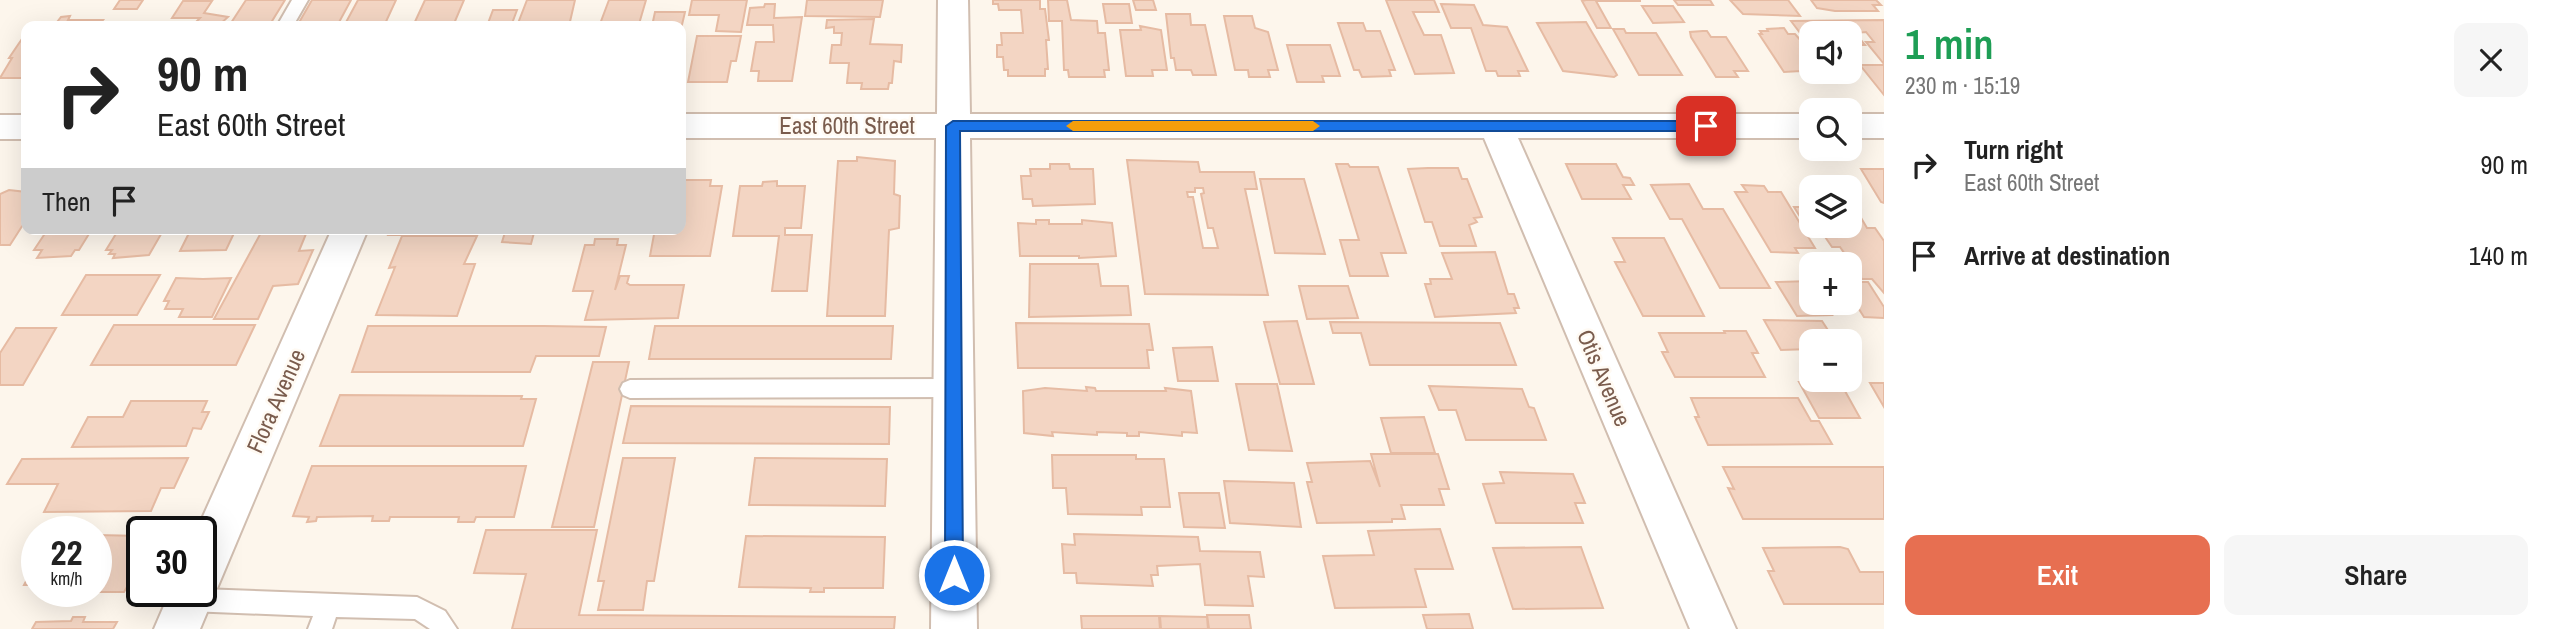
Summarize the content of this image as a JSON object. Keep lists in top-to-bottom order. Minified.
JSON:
{"streets":{"street":["East 60th Street","Otis Avenue","Flora Avenue"]},"crossings":[["East 60th Street","Otis Avenue"]],"page":{"heading":["1 min","230 m · 15:19"],"map_buttons":["+","−"],"turn":["90 m","East 60th Street"],"list":[{"name":"Turn right","note":"East 60th Street","value":"90 m"},{"name":"Arrive at destination","value":"140 m"}],"then":"Then","speed":"22 km/h","limit":"30","buttons":["Exit","Share"]}}
